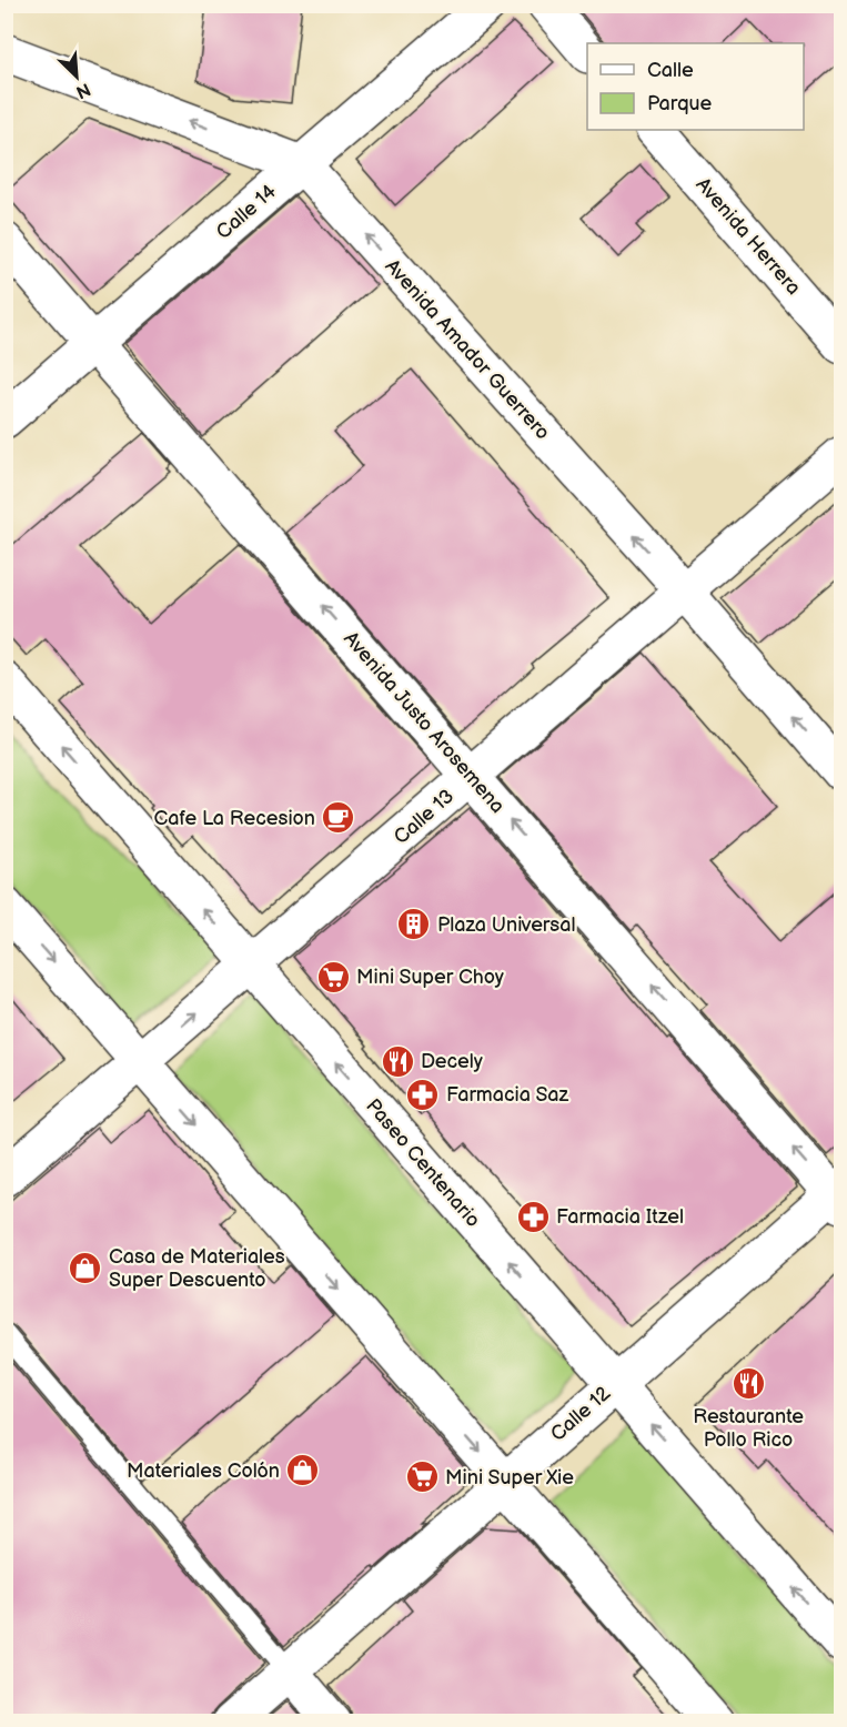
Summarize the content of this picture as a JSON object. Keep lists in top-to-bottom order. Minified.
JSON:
{"streets":{"main road":["Calle 14","Avenida Herrera","Avenida Amador Guerrero","Avenida Justo Arosemena","Calle 13","Paseo Centenario","Calle 12"]},"crossings":[["Calle 14","Avenida Amador Guerrero"],["Calle 14","Avenida Justo Arosemena"],["Avenida Amador Guerrero","Calle 13"],["Avenida Justo Arosemena","Calle 13"],["Avenida Justo Arosemena","Calle 12"],["Calle 13","Paseo Centenario"],["Paseo Centenario","Calle 12"]],"one_way":["Avenida Amador Guerrero","Avenida Justo Arosemena"],"places":{"cafe":["Cafe La Recesion"],"building":["Plaza Universal"],"supermarket":["Mini Super Choy","Mini Super Xie"],"restaurant":["Decely","Restaurante Pollo Rico"],"pharmacy":["Farmacia Saz","Farmacia Itzel"],"shop":["Casa de Materiales Super Descuento","Materiales Colón"]},"legend":["Calle","Parque"],"north":"bottom right"}
